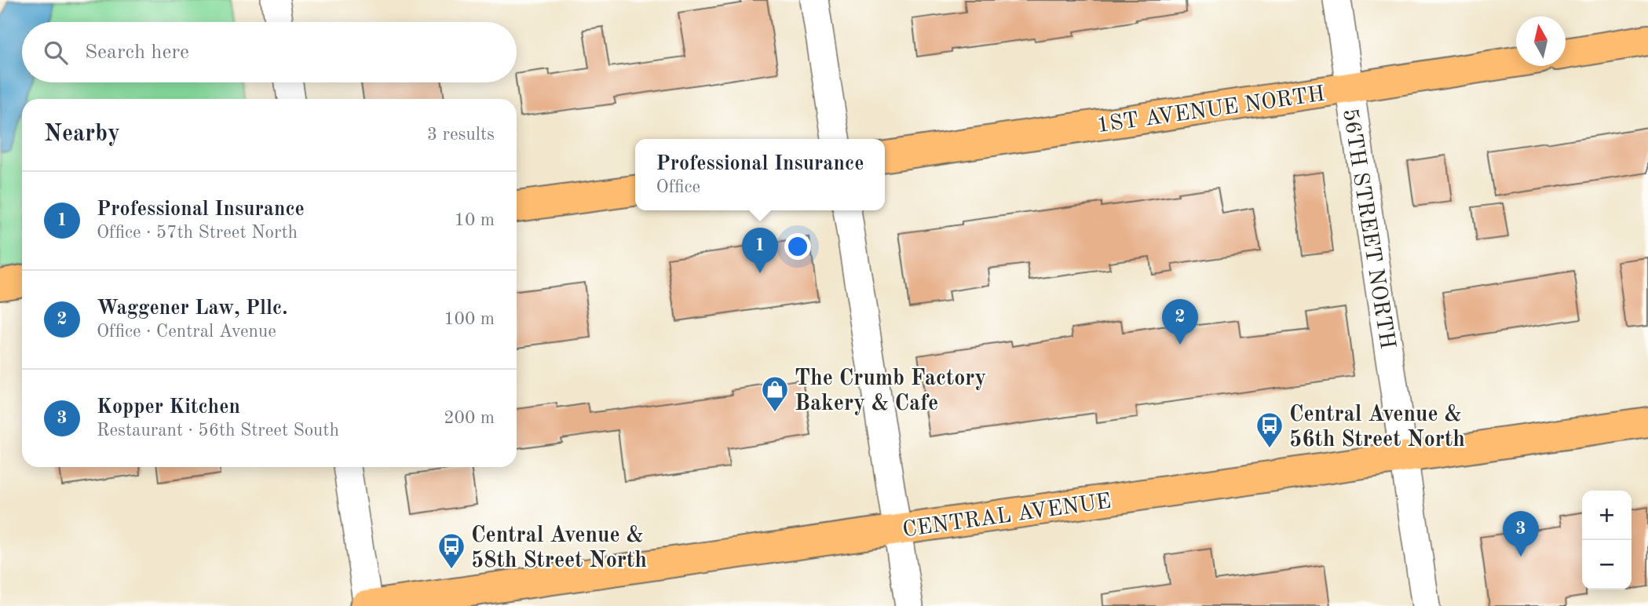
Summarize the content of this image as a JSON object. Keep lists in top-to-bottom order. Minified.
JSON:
{"streets":{"main road":["1ST AVENUE NORTH","CENTRAL AVENUE"],"street":["56TH STREET NORTH"]},"crossings":[["1ST AVENUE NORTH","56TH STREET NORTH"],["56TH STREET NORTH","CENTRAL AVENUE"]],"places":{"shop":["The Crumb Factory Bakery & Cafe"],"bus stop":["Central Avenue & 56th Street North","Central Avenue & 58th Street North"]},"north":"top","page":{"search":"Search here","heading":["Nearby","3 results"],"popup":["Professional Insurance","Office"],"list":[{"mark":"1","name":"Professional Insurance","note":"Office · 57th Street North","value":"10 m"},{"mark":"2","name":"Waggener Law, Pllc.","note":"Office · Central Avenue","value":"100 m"},{"mark":"3","name":"Kopper Kitchen","note":"Restaurant · 56th Street South","value":"200 m"}],"pins":["1","2","3"],"map_buttons":["+","−"]}}
